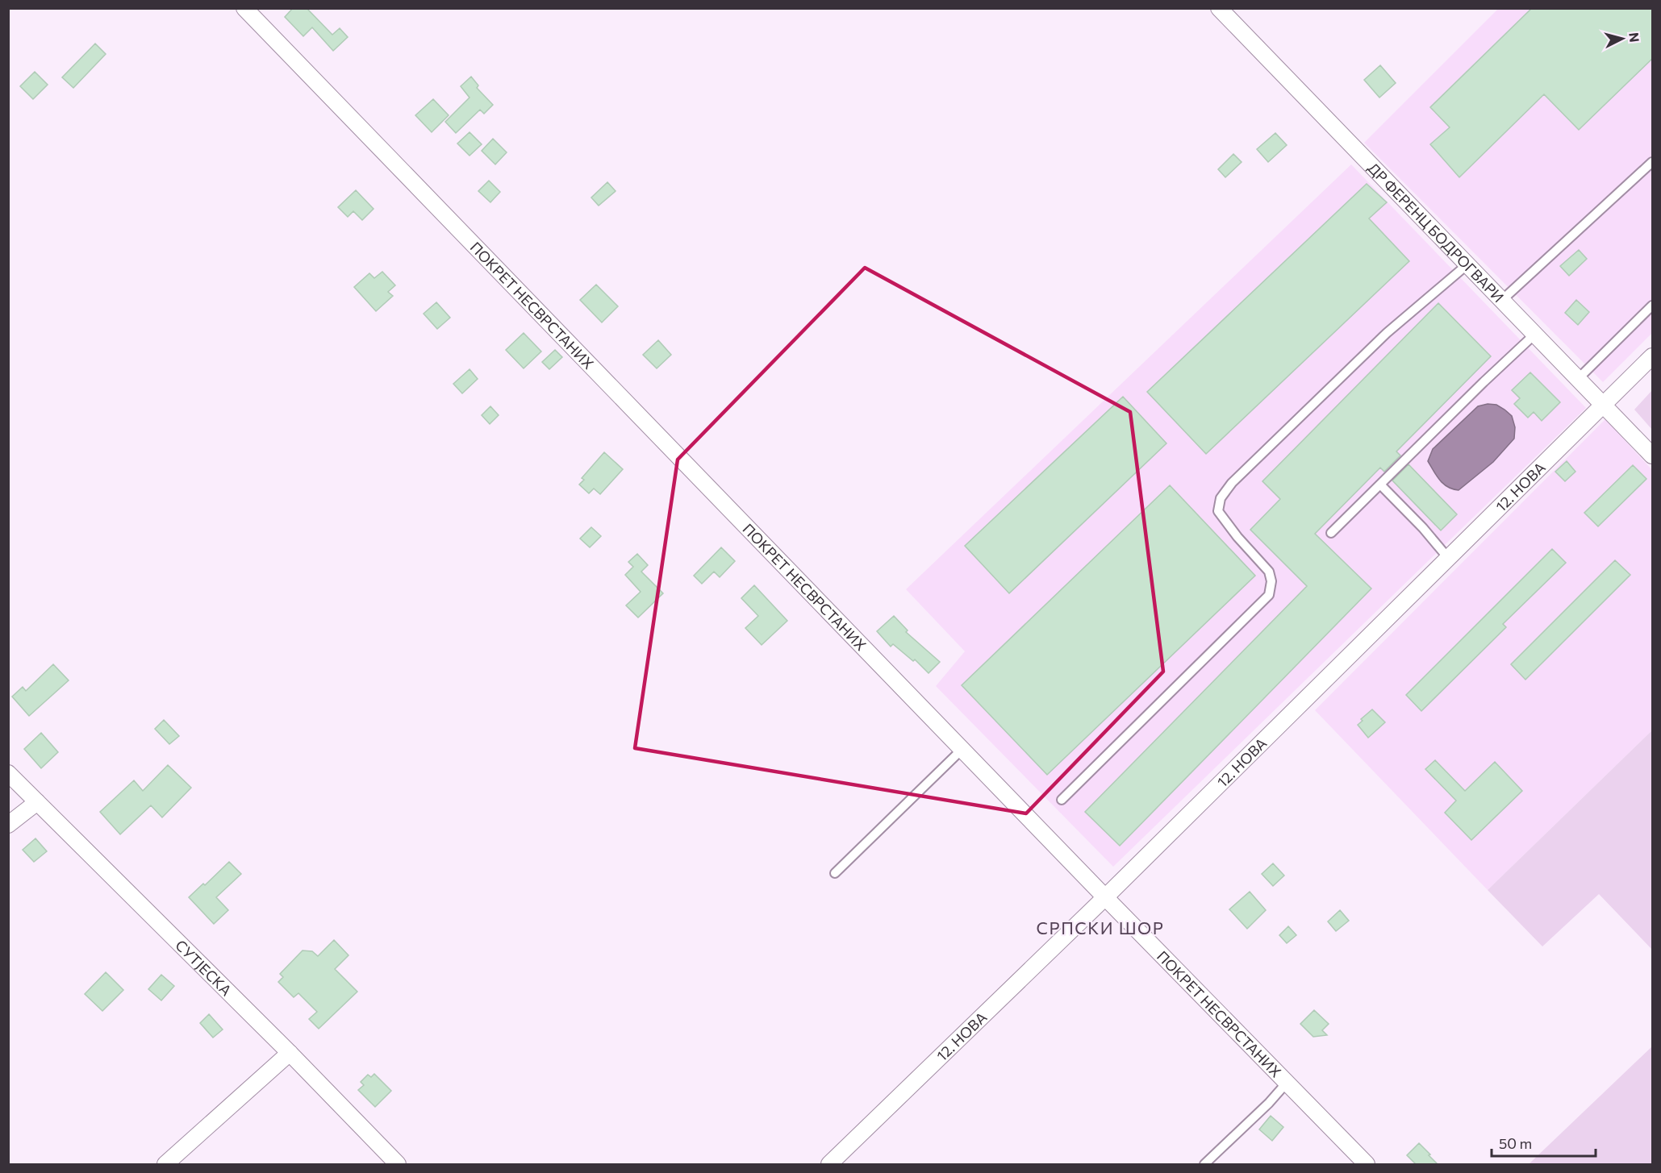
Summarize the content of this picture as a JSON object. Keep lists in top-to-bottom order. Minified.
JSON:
{"streets":{"street":["ДР ФЕРЕНЦ БОДРОГВАРИ","ПОКРЕТ НЕСВРСТАНИХ","12. НОВА","СУТЈЕСКА"]},"crossings":[["ДР ФЕРЕНЦ БОДРОГВАРИ","12. НОВА"],["ПОКРЕТ НЕСВРСТАНИХ","12. НОВА"]],"districts":["СРПСКИ ШОР"],"scale_bar":"50 m","north":"right"}
